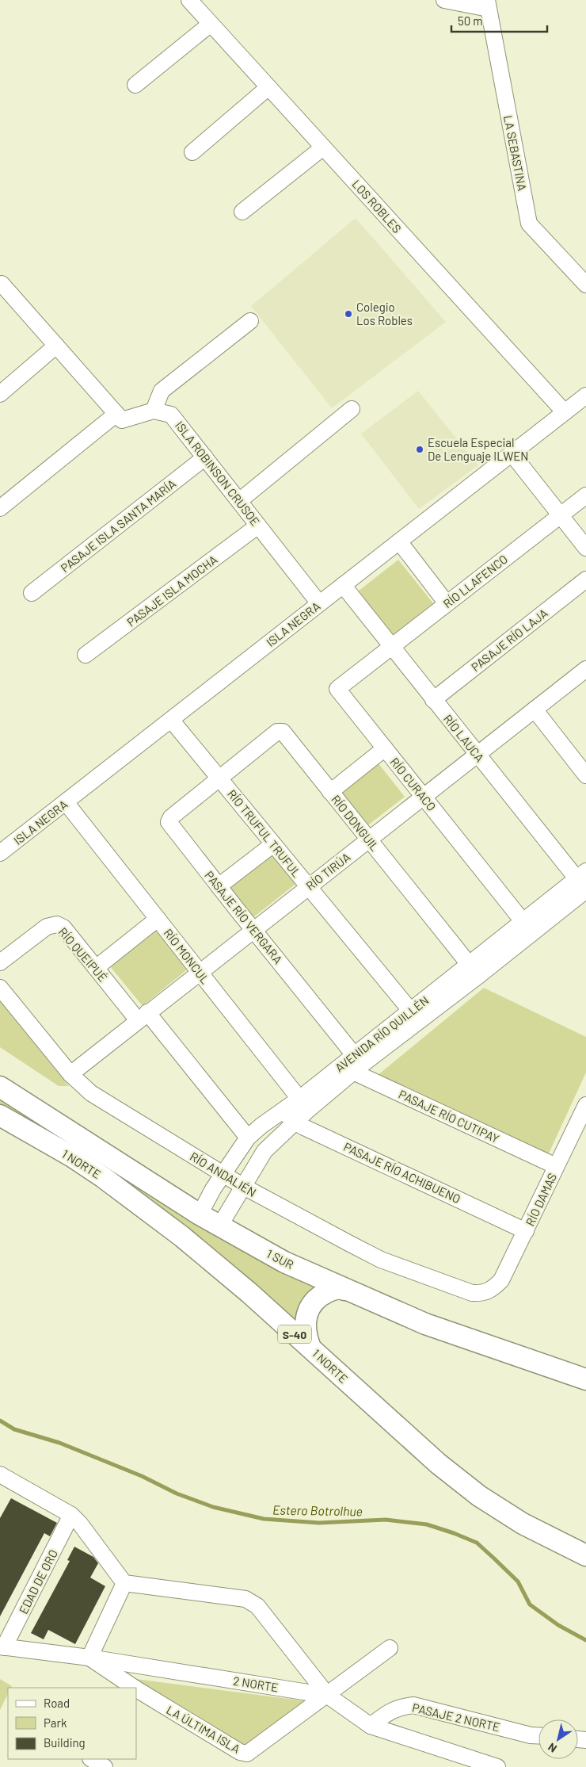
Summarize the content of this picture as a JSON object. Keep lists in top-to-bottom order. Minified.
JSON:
{"streets":{"main road":["1 NORTE","1 SUR","S-40"],"street":["LA SEBASTINA","LOS ROBLES","ISLA ROBINSON CRUSOE","PASAJE ISLA SANTA MARÍA","RÍO LLAFENCO","PASAJE ISLA MOCHA","ISLA NEGRA","PASAJE RÍO LAJA","RÍO LAUCA","RÍO CURACO","RÍO DONGUIL","RÍO TRUFUL TRUFUL","RÍO TIRÚA","PASAJE RÍO VERGARA","RÍO QUEIPUÉ","RÍO MONCUL","AVENIDA RÍO QUILLÉN","PASAJE RÍO CUTIPAY","PASAJE RÍO ACHIBUENO","RÍO ANDALIÉN","RÍO DAMAS","EDAD DE ORO","2 NORTE","PASAJE 2 NORTE","LA ÚLTIMA ISLA"]},"crossings":[["LOS ROBLES","ISLA NEGRA"],["ISLA ROBINSON CRUSOE","PASAJE ISLA SANTA MARÍA"],["ISLA ROBINSON CRUSOE","PASAJE ISLA MOCHA"],["ISLA ROBINSON CRUSOE","ISLA NEGRA"],["RÍO LLAFENCO","RÍO LAUCA"],["RÍO LLAFENCO","RÍO CURACO"],["ISLA NEGRA","RÍO LAUCA"],["ISLA NEGRA","RÍO TRUFUL TRUFUL"],["ISLA NEGRA","RÍO MONCUL"],["PASAJE RÍO LAJA","RÍO LAUCA"],["RÍO LAUCA","RÍO CURACO"],["RÍO LAUCA","RÍO TIRÚA"],["RÍO LAUCA","AVENIDA RÍO QUILLÉN"],["RÍO CURACO","RÍO TIRÚA"],["RÍO CURACO","AVENIDA RÍO QUILLÉN"],["RÍO DONGUIL","RÍO TRUFUL TRUFUL"],["RÍO DONGUIL","RÍO TIRÚA"],["RÍO DONGUIL","PASAJE RÍO VERGARA"],["RÍO DONGUIL","AVENIDA RÍO QUILLÉN"],["RÍO TRUFUL TRUFUL","RÍO TIRÚA"],["RÍO TRUFUL TRUFUL","PASAJE RÍO VERGARA"],["RÍO TRUFUL TRUFUL","AVENIDA RÍO QUILLÉN"],["RÍO TIRÚA","PASAJE RÍO VERGARA"],["RÍO TIRÚA","RÍO QUEIPUÉ"],["RÍO TIRÚA","RÍO MONCUL"],["RÍO TIRÚA","RÍO ANDALIÉN"],["PASAJE RÍO VERGARA","AVENIDA RÍO QUILLÉN"],["PASAJE RÍO VERGARA","PASAJE RÍO CUTIPAY"],["RÍO QUEIPUÉ","AVENIDA RÍO QUILLÉN"],["RÍO MONCUL","AVENIDA RÍO QUILLÉN"],["AVENIDA RÍO QUILLÉN","PASAJE RÍO CUTIPAY"],["AVENIDA RÍO QUILLÉN","PASAJE RÍO ACHIBUENO"],["AVENIDA RÍO QUILLÉN","RÍO ANDALIÉN"],["AVENIDA RÍO QUILLÉN","1 SUR"],["PASAJE RÍO CUTIPAY","RÍO DAMAS"],["PASAJE RÍO ACHIBUENO","RÍO DAMAS"],["RÍO ANDALIÉN","RÍO DAMAS"],["EDAD DE ORO","2 NORTE"],["2 NORTE","PASAJE 2 NORTE"],["2 NORTE","LA ÚLTIMA ISLA"]],"water":["Estero Botrolhue"],"places":["Colegio Los Robles","Escuela Especial De Lenguaje ILWEN"],"legend":["Road","Park","Building"],"scale_bar":"50 m","north":"bottom left"}
